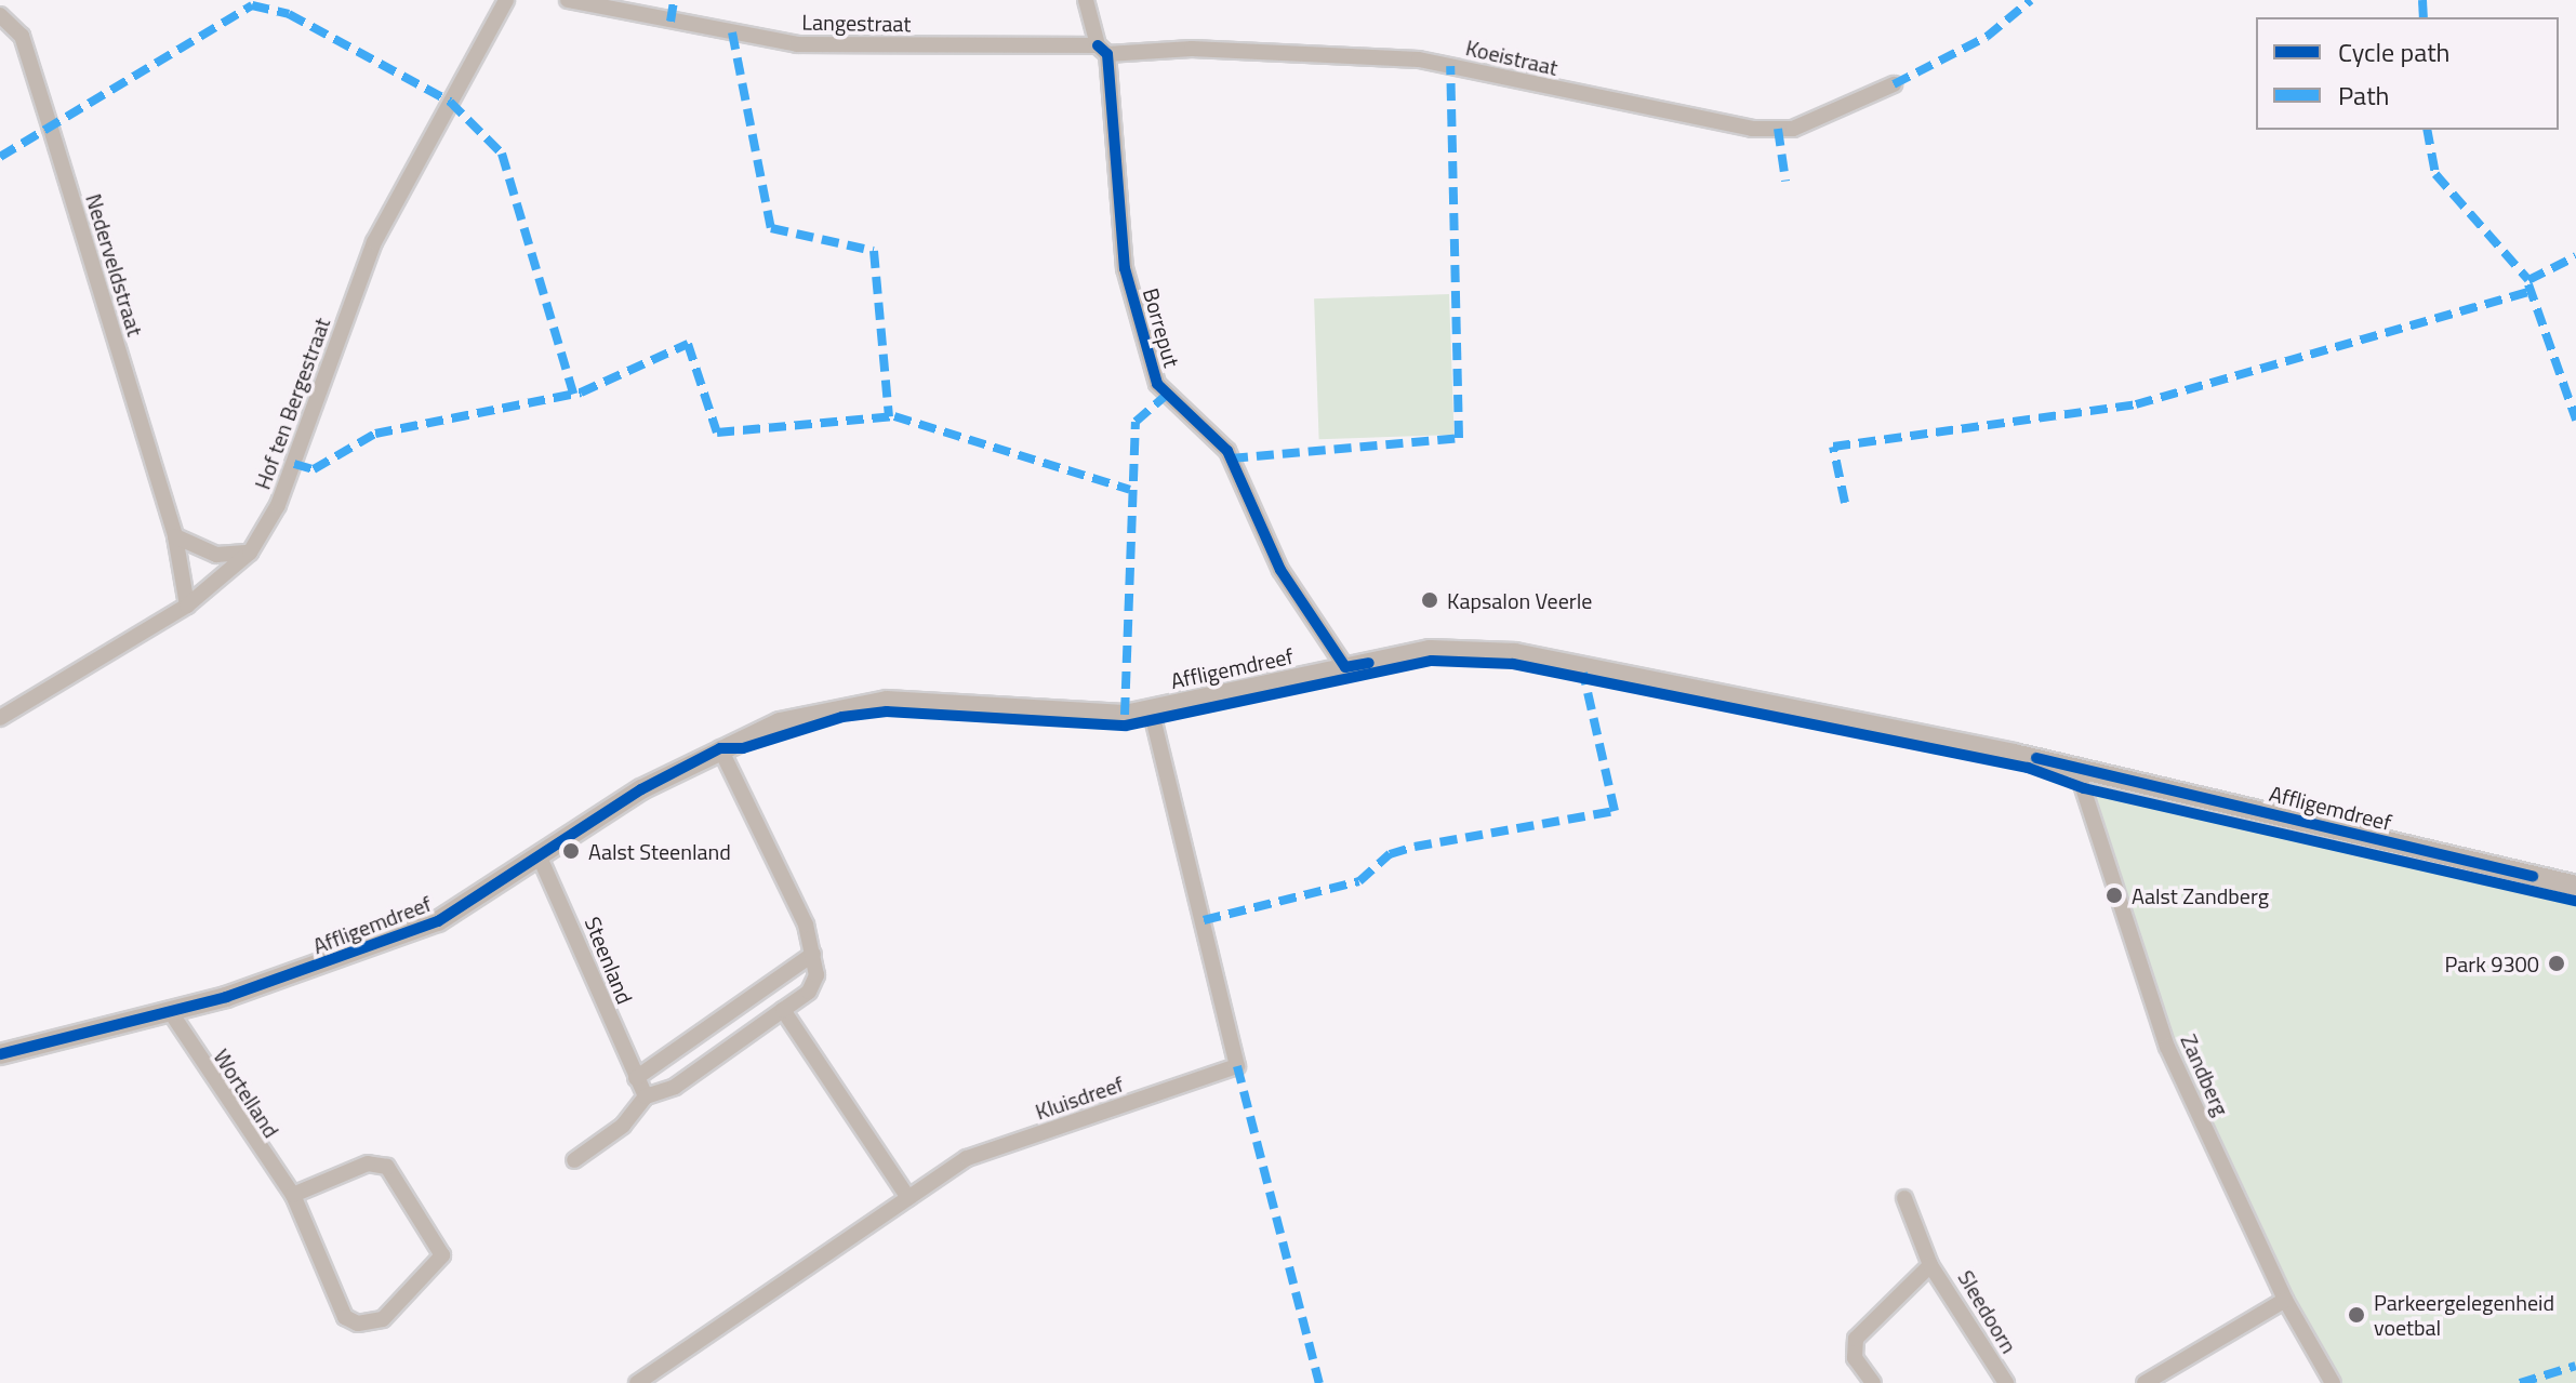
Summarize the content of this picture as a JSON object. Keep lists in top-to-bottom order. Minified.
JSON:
{"streets":{"street":["Langestraat","Koeistraat","Nederveldstraat","Borreput","Hof ten Bergestraat","Affligemdreef","Steenland","Zandberg","Wortelland","Kluisdreef","Sleedoorn"]},"crossings":[["Langestraat","Koeistraat"],["Langestraat","Borreput"],["Koeistraat","Borreput"],["Nederveldstraat","Hof ten Bergestraat"],["Borreput","Affligemdreef"],["Affligemdreef","Steenland"],["Affligemdreef","Zandberg"],["Affligemdreef","Wortelland"],["Affligemdreef","Kluisdreef"]],"places":["Kapsalon Veerle","Aalst Steenland","Aalst Zandberg","Park 9300","Parkeergelegenheid voetbal"],"legend":["Cycle path","Path"]}
